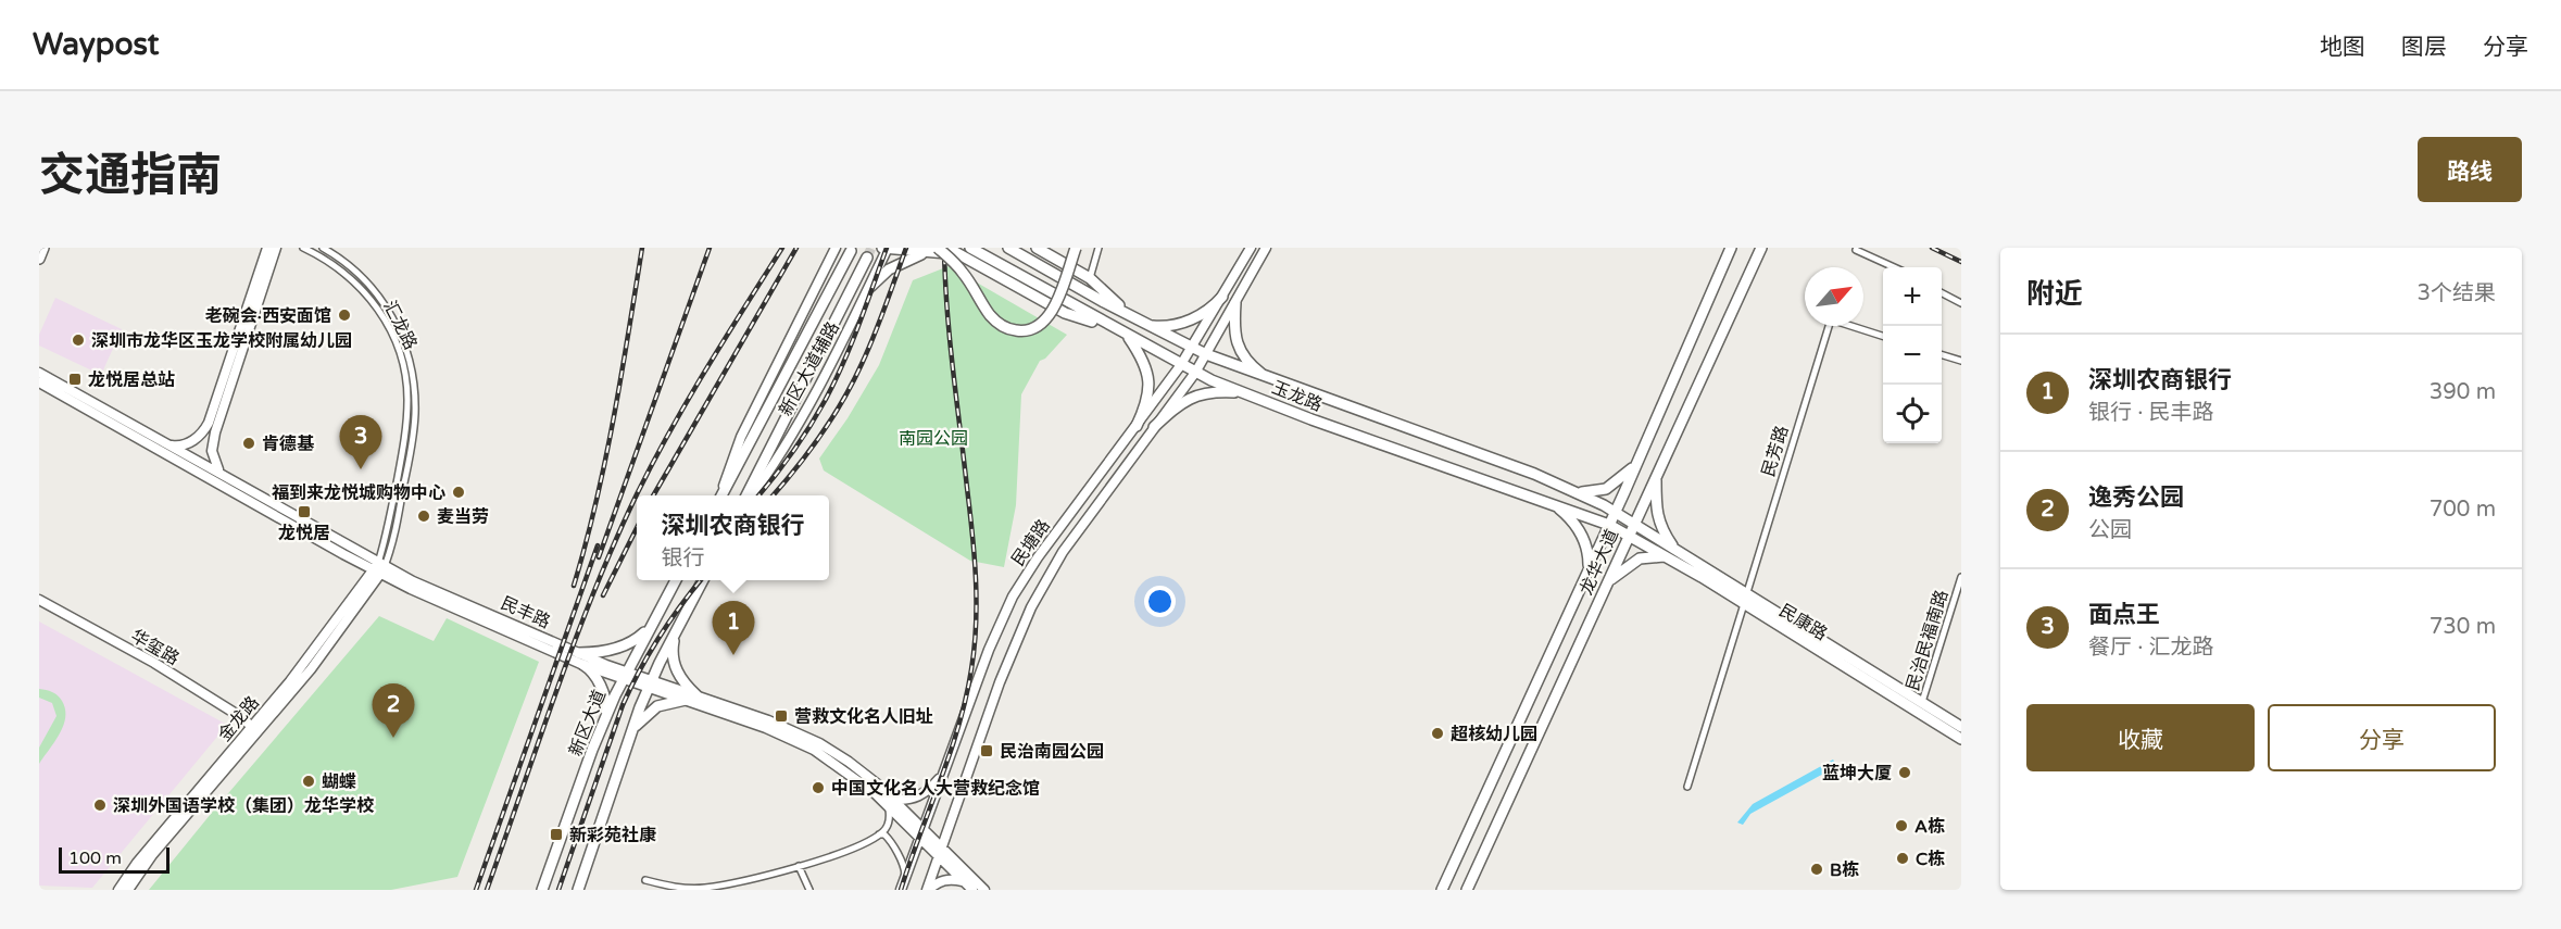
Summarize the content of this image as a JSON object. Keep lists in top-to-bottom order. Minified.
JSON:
{"streets":{"main road":["新区大道辅路","玉龙路","民塘路","龙华大道","民丰路","民康路","华玺路","金龙路","新区大道"],"street":["汇龙路","民芳路","民治民福南路"]},"crossings":[["汇龙路","民丰路"],["汇龙路","金龙路"],["玉龙路","民塘路"],["玉龙路","龙华大道"],["玉龙路","民康路"],["民芳路","民康路"],["民塘路","民丰路"],["龙华大道","民康路"],["民丰路","金龙路"],["民丰路","新区大道"],["民康路","民治民福南路"],["华玺路","金龙路"]],"parks":["南园公园"],"places":{"other":["老碗会·西安面馆","深圳市龙华区玉龙学校附属幼儿园","肯德基","福到来龙悦城购物中心","麦当劳","超核幼儿园","蓝坤大厦","蝴蝶","中国文化名人大营救纪念馆","深圳外国语学校（集团）龙华学校","A栋","C栋","B栋"],"transit":["龙悦居总站","龙悦居","营救文化名人旧址","民治南园公园","新彩苑社康"]},"scale_bar":"100 m","north":"top right","page":{"header":"Waypost","nav":["地图","图层","分享"],"title":"交通指南","buttons":["路线",["收藏","分享"]],"heading":["附近","3个结果"],"map_buttons":["+","−"],"list":[{"mark":"1","name":"深圳农商银行","note":"银行 · 民丰路","value":"390 m"},{"mark":"2","name":"逸秀公园","note":"公园","value":"700 m"},{"mark":"3","name":"面点王","note":"餐厅 · 汇龙路","value":"730 m"}],"pins":["3","1","2"],"popup":["深圳农商银行","银行"],"scale":"100 m"}}
